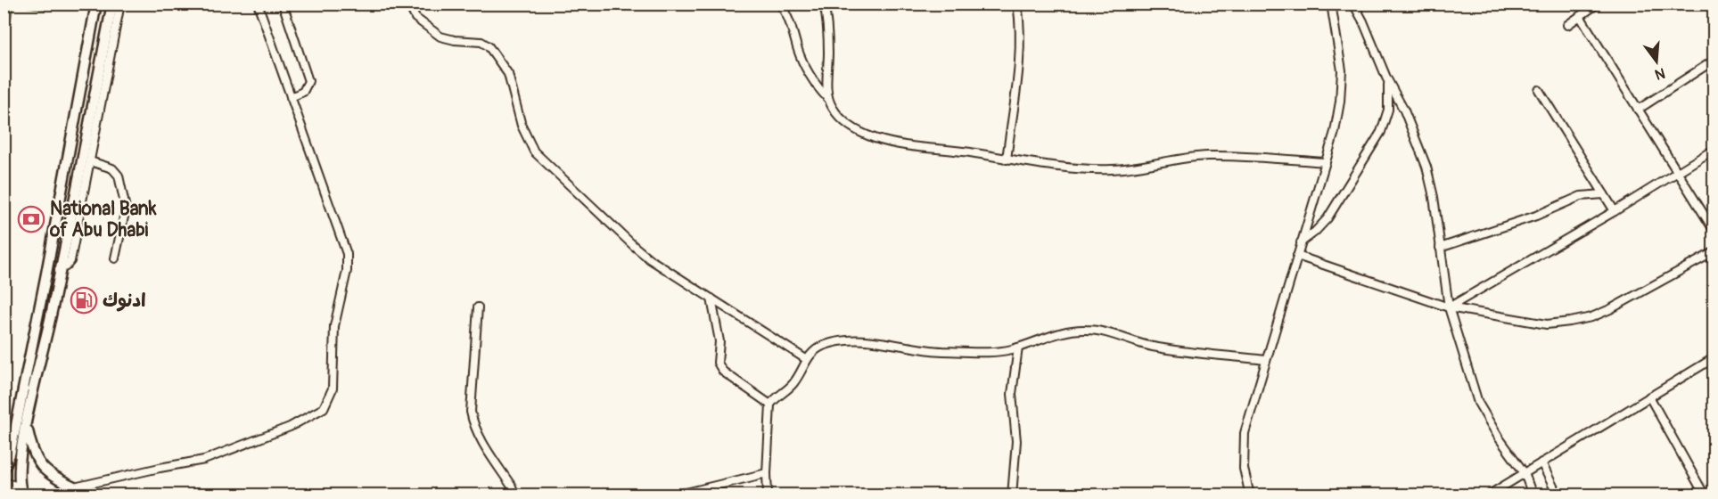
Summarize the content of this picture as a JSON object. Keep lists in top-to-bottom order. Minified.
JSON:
{"places":{"bank":["National Bank of Abu Dhabi"],"fuel station":["ادنوك"]},"north":"bottom"}
